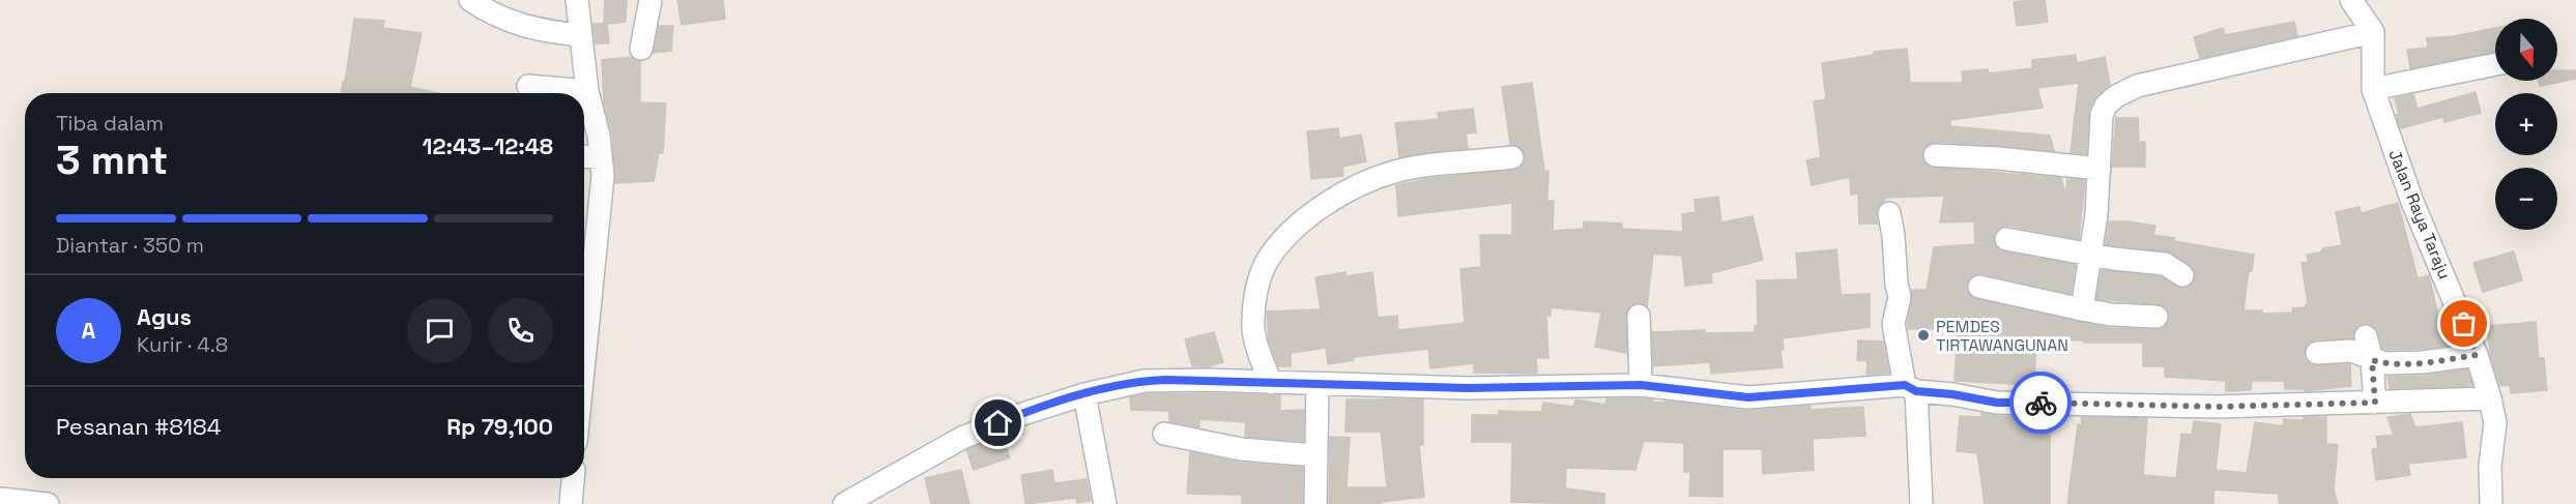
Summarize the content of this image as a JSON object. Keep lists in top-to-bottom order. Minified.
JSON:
{"streets":{"street":["Jalan Raya Taraju"]},"places":["PEMDES TIRTAWANGUNAN"],"north":"bottom","page":{"map_buttons":["+","−"],"heading":["3 mnt","Tiba dalam","12:43–12:48"],"panel":["Agus","Kurir · 4.8","Pesanan #8184","Rp 79,100"],"bar":"Diantar · 350 m","round":"A"}}
